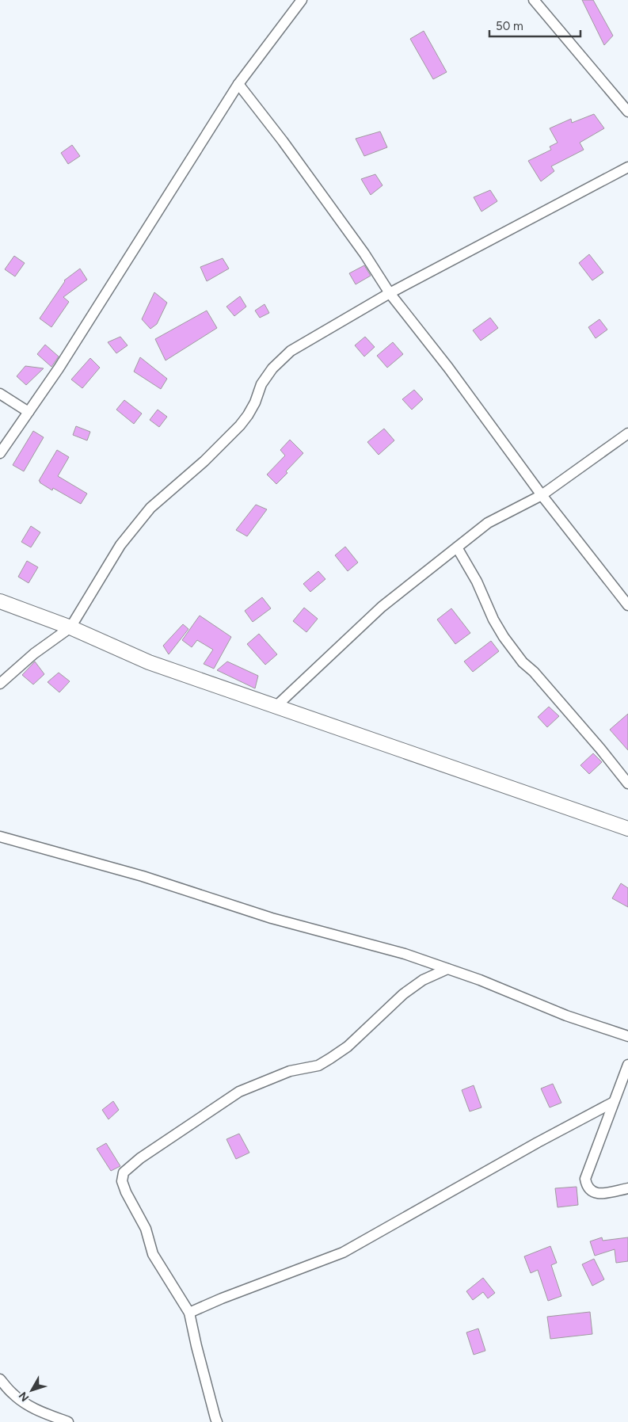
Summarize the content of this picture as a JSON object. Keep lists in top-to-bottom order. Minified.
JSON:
{"scale_bar":"50 m","north":"bottom left"}
